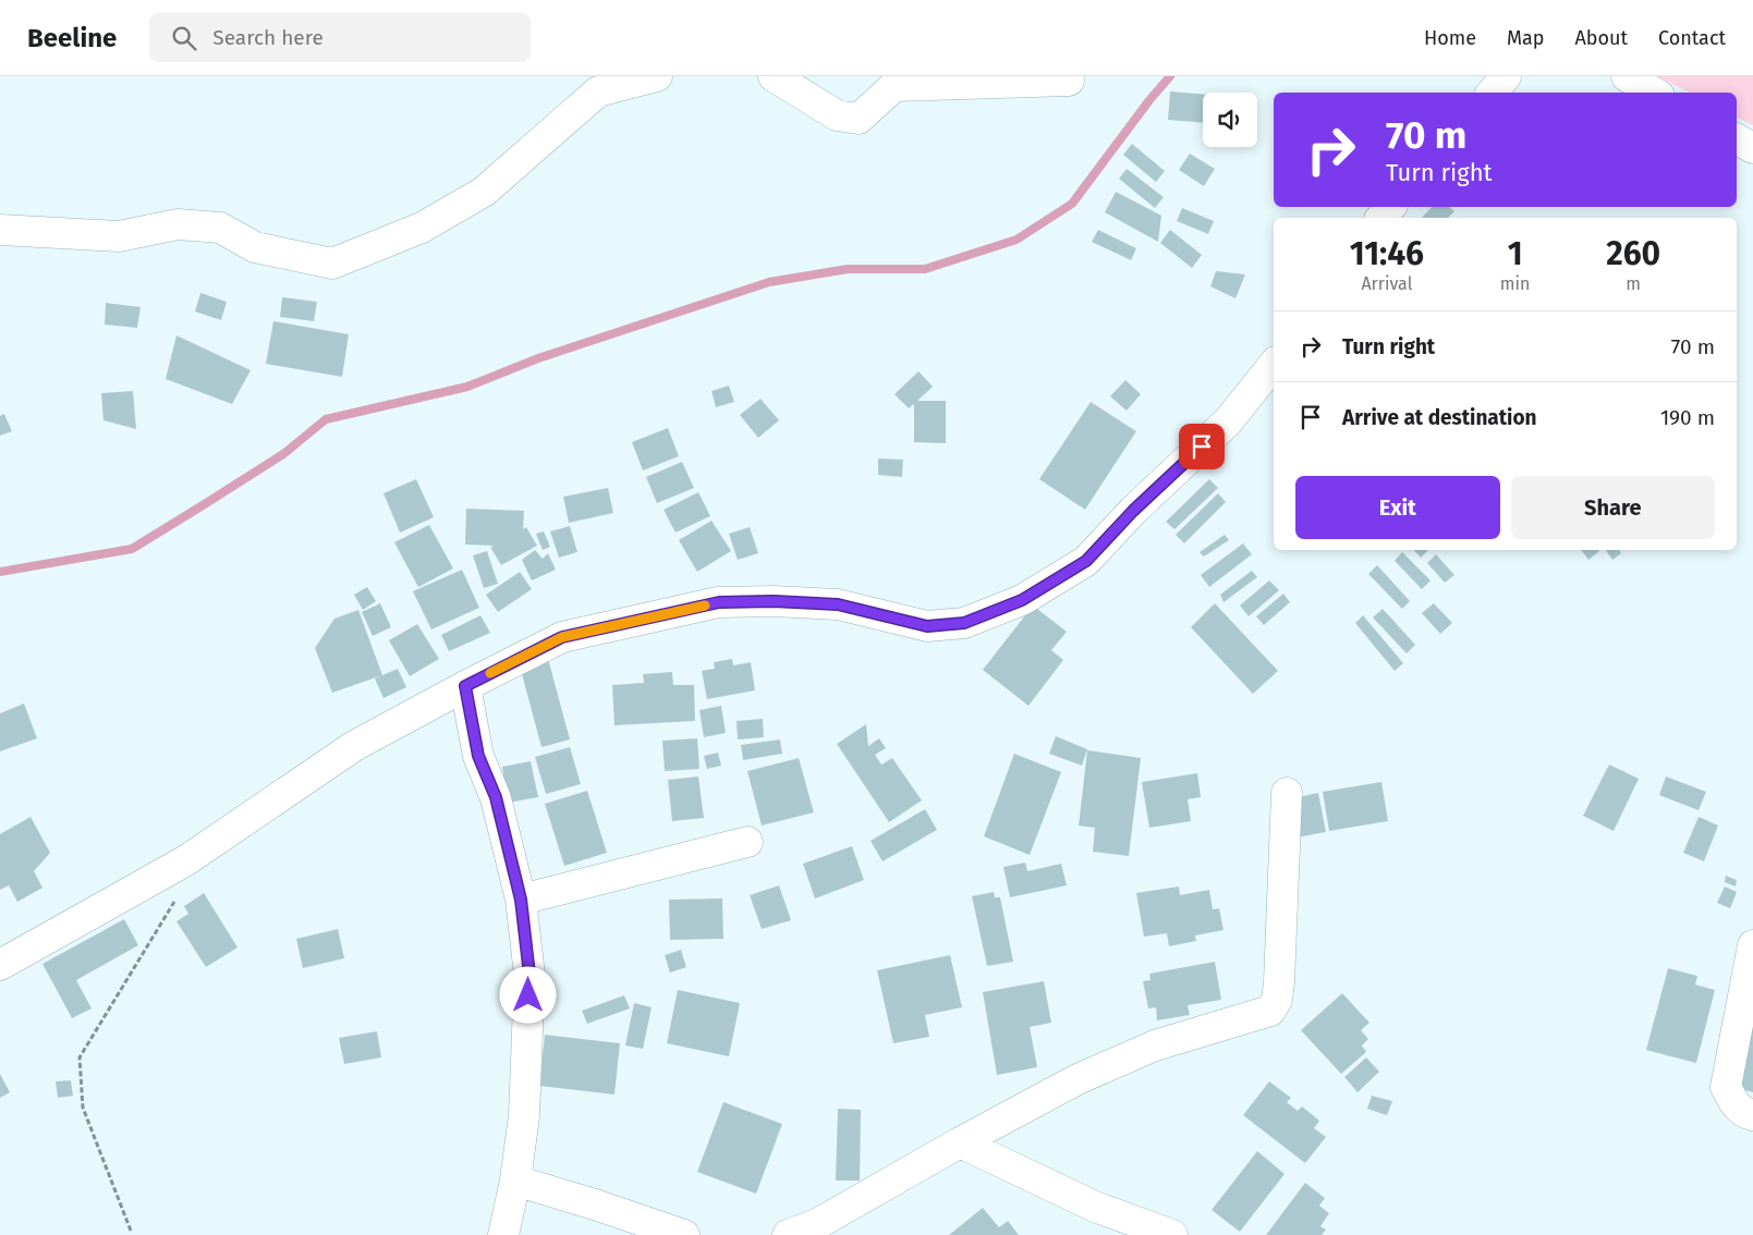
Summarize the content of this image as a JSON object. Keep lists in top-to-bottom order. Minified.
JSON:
{"page":{"header":"Beeline","search":"Search here","nav":["Home","Map","About","Contact"],"turn":["70 m","Turn right"],"eta":["11:46","Arrival","1","min","260","m"],"list":[{"name":"Turn right","value":"70 m"},{"name":"Arrive at destination","value":"190 m"}],"buttons":["Exit","Share"]}}
